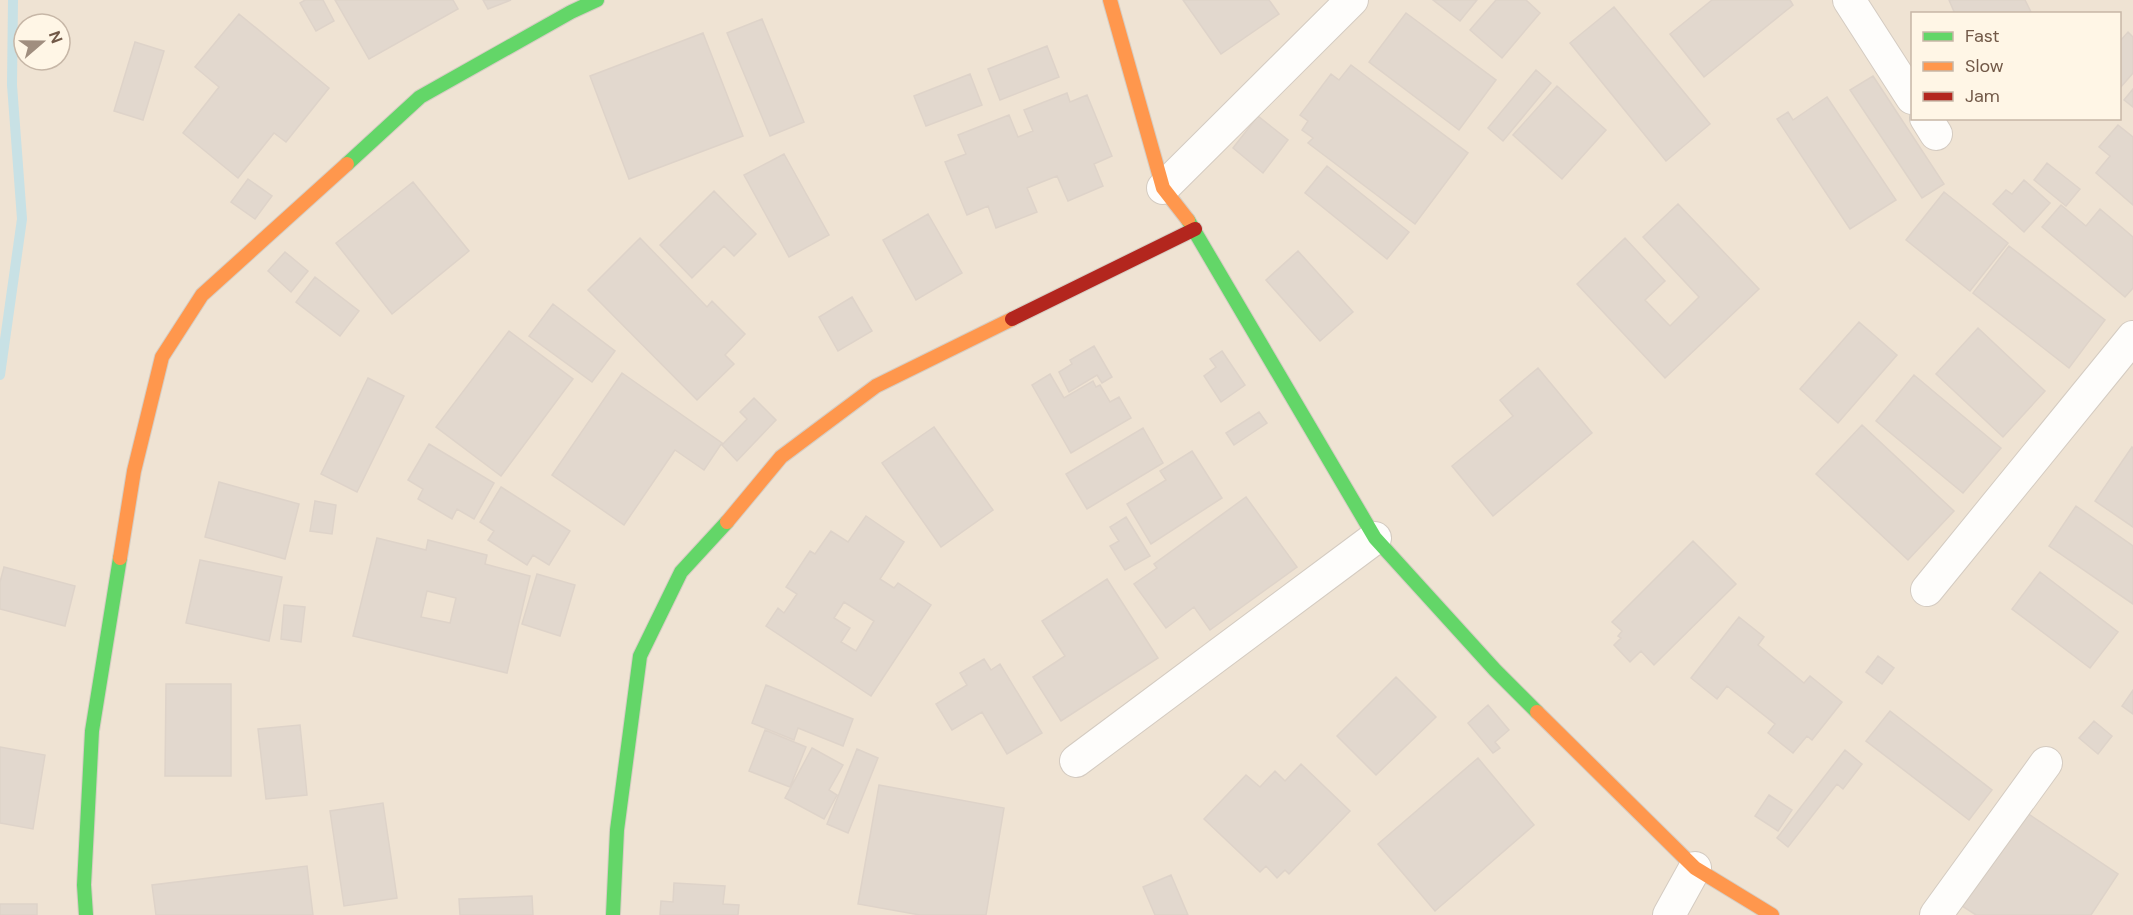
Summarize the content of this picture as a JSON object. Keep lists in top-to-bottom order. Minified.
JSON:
{"legend":["Fast","Slow","Jam"],"north":"right"}
